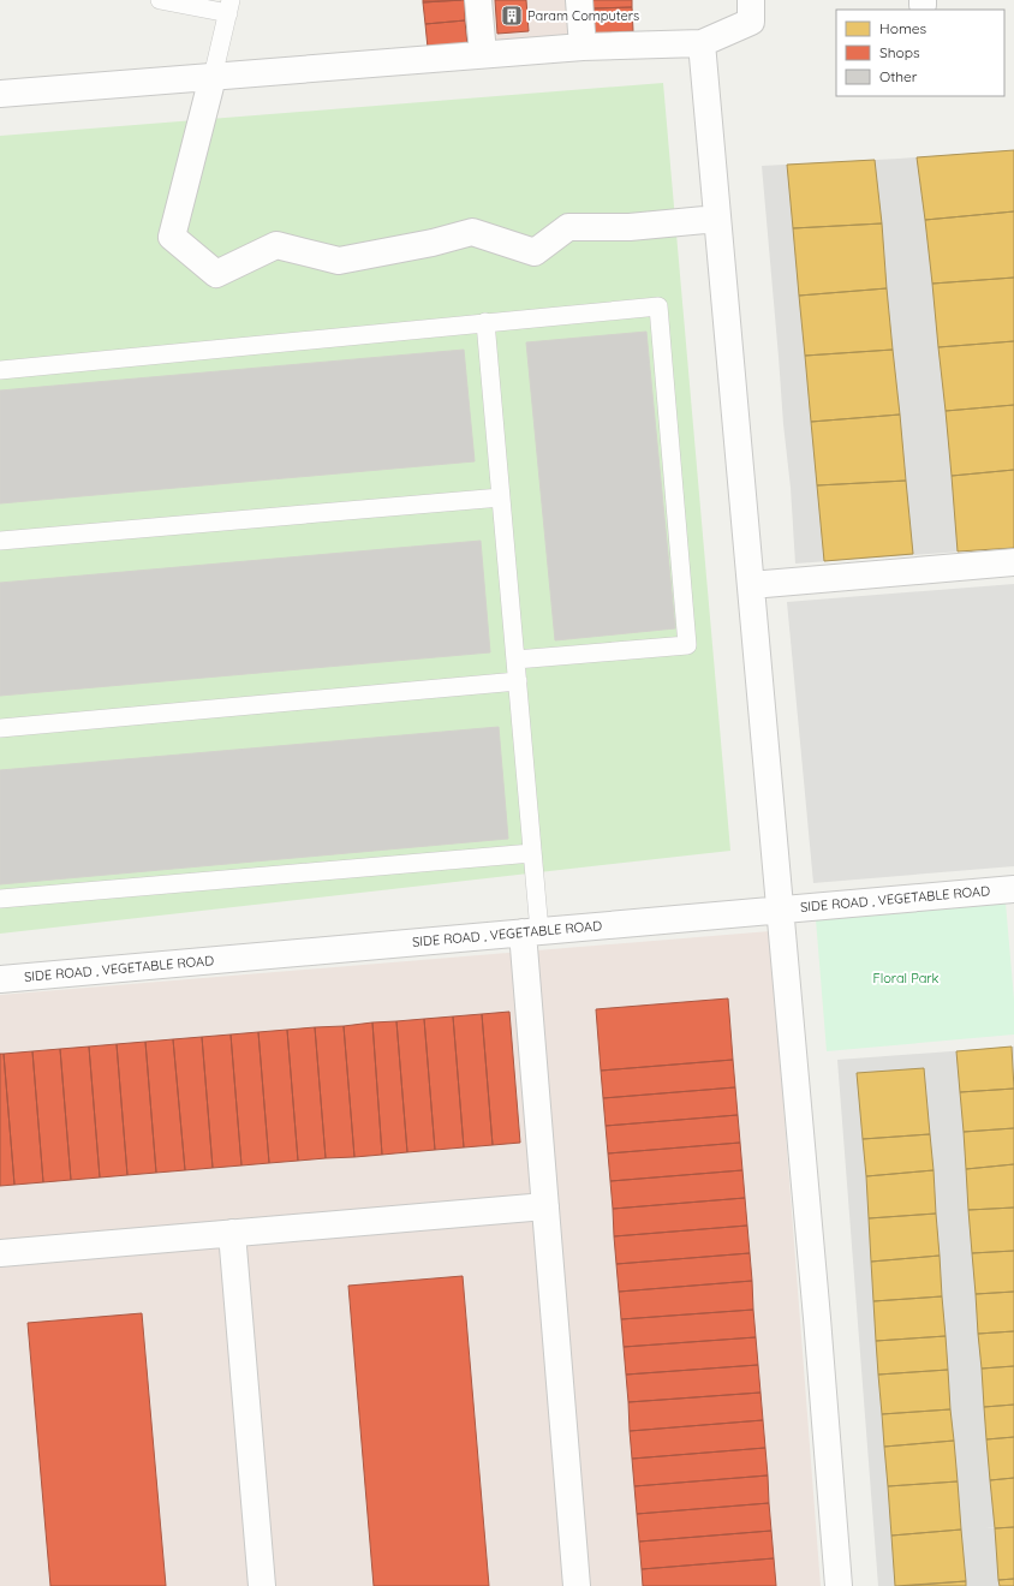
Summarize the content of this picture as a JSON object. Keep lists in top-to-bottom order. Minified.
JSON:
{"streets":{"street":["SIDE ROAD , VEGETABLE ROAD"]},"parks":["Floral Park"],"places":{"building":["Param Computers"]},"legend":["Homes","Shops","Other"]}
